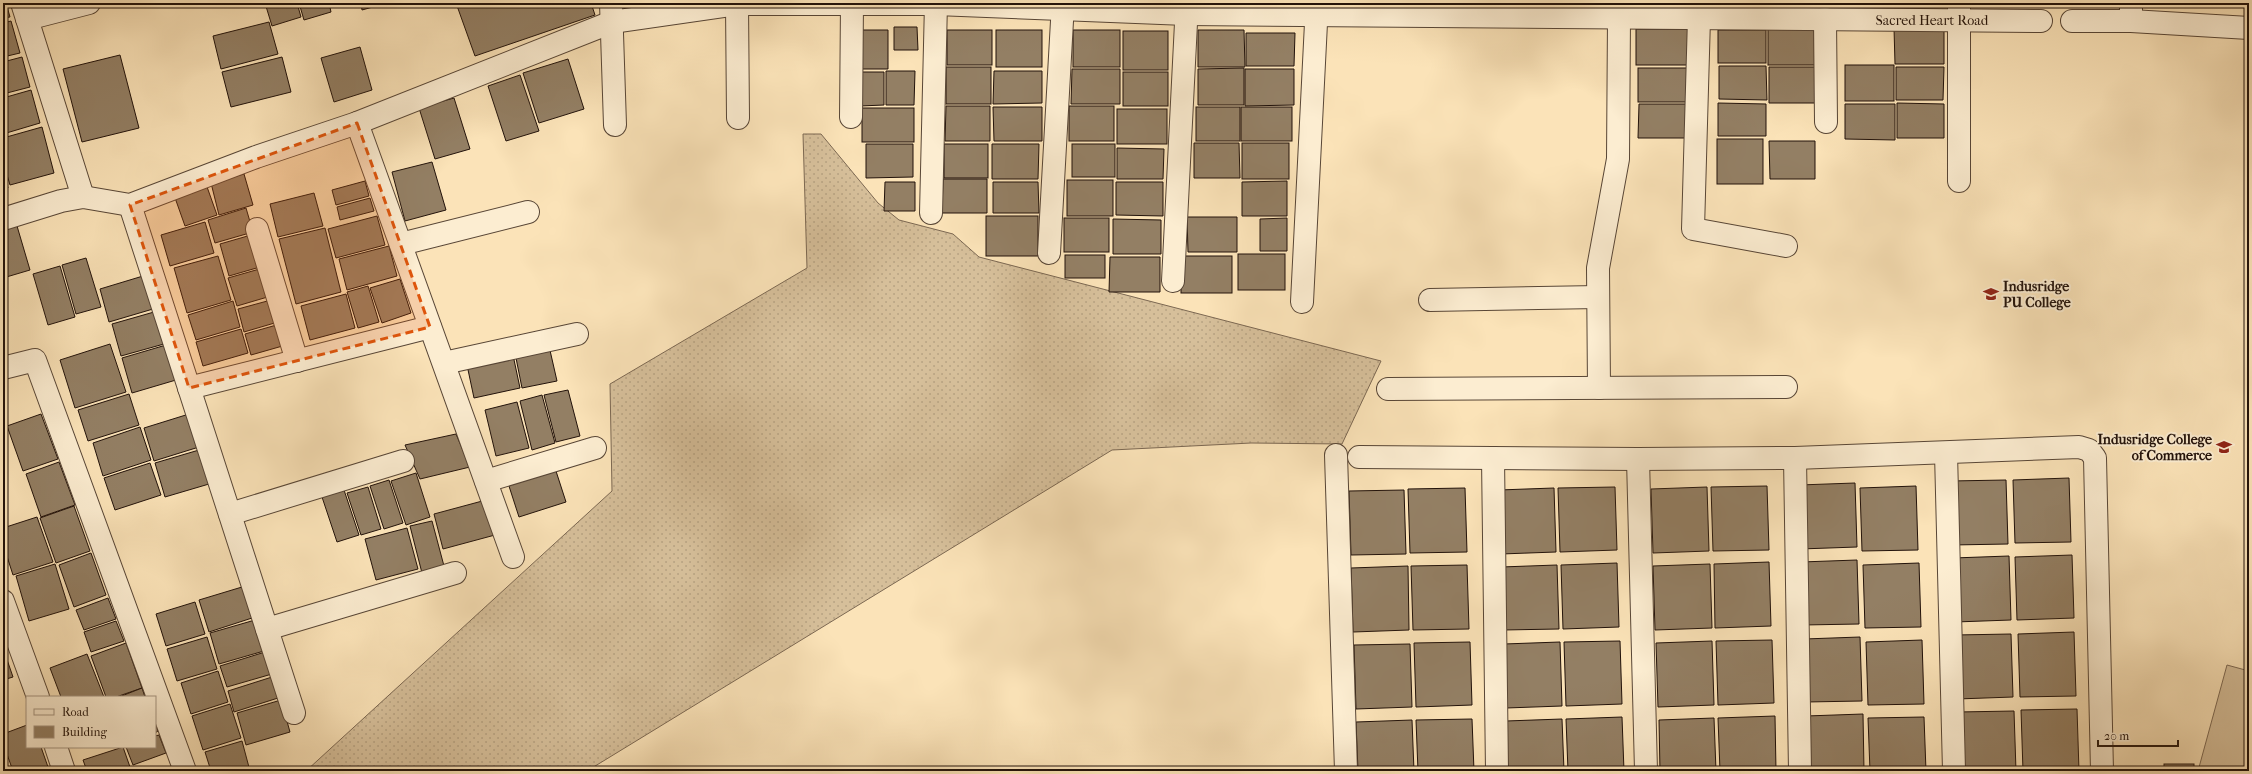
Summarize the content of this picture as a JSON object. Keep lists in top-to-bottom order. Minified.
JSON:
{"streets":{"street":["Sacred Heart Road"]},"places":{"school or university":["Indusridge PU College","Indusridge College of Commerce"]},"legend":["Road","Building"],"scale_bar":"20 m"}
